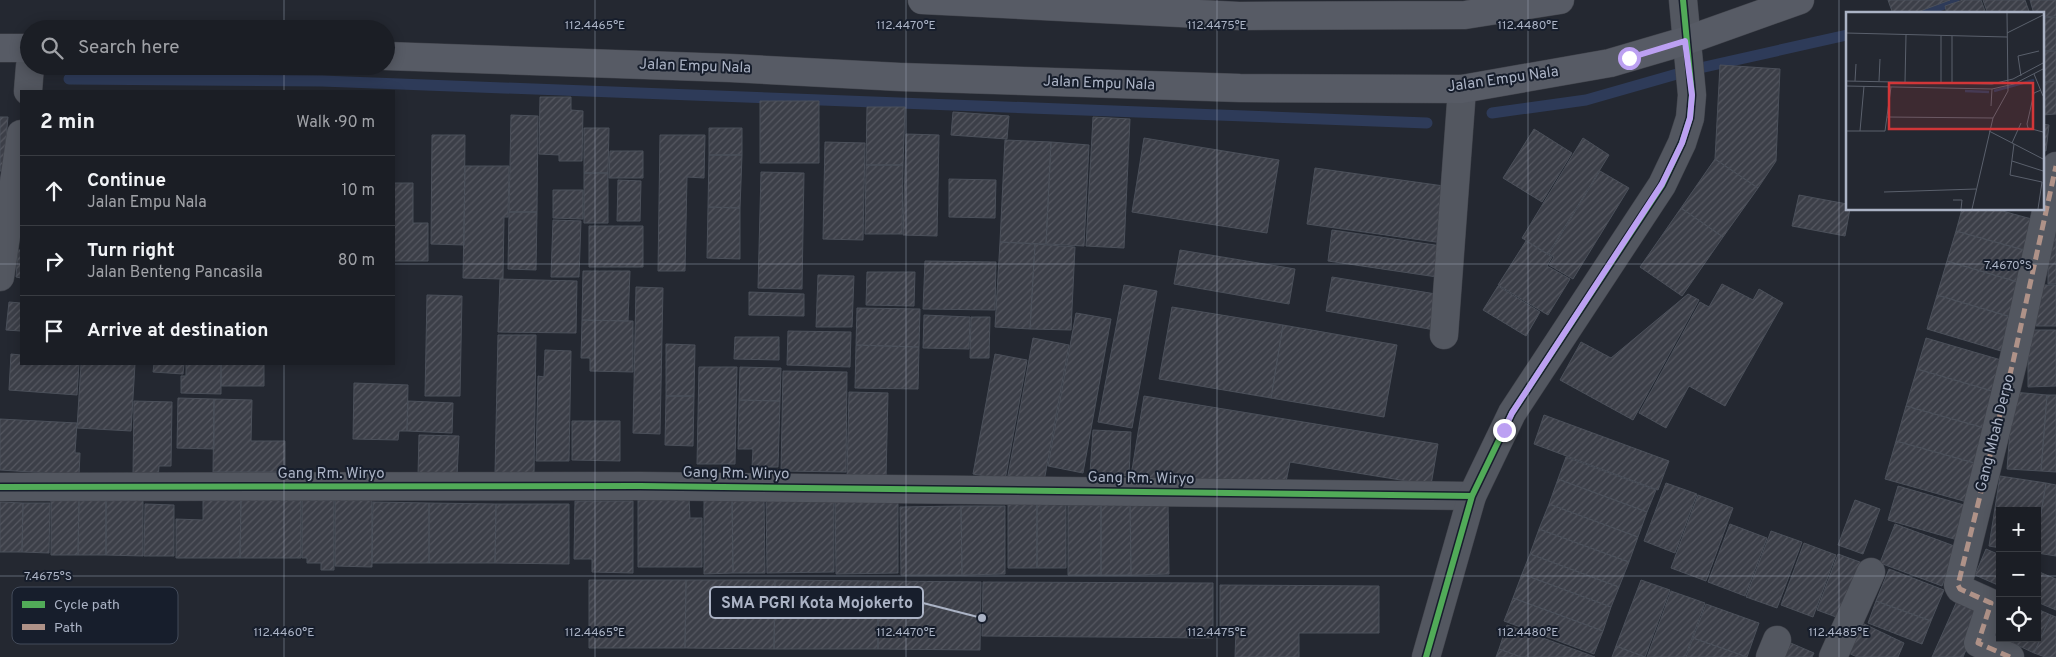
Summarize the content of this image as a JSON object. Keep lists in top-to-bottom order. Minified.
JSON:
{"streets":{"main road":["Jalan Empu Nala"],"street":["Gang Mbah Derpo","Gang Rm. Wiryo"]},"places":["SMA PGRI Kota Mojokerto"],"legend":["Cycle path","Path"],"page":{"search":"Search here","heading":["2 min","Walk · 90 m"],"list":[["Continue","Jalan Empu Nala","10 m"],["Turn right","Jalan Benteng Pancasila","80 m"],"Arrive at destination"],"map_buttons":["+","−"]},"coordinates":["112.4465°E","112.4470°E","112.4475°E","112.4480°E","7.4670°S","7.4675°S","112.4460°E","112.4485°E"]}
